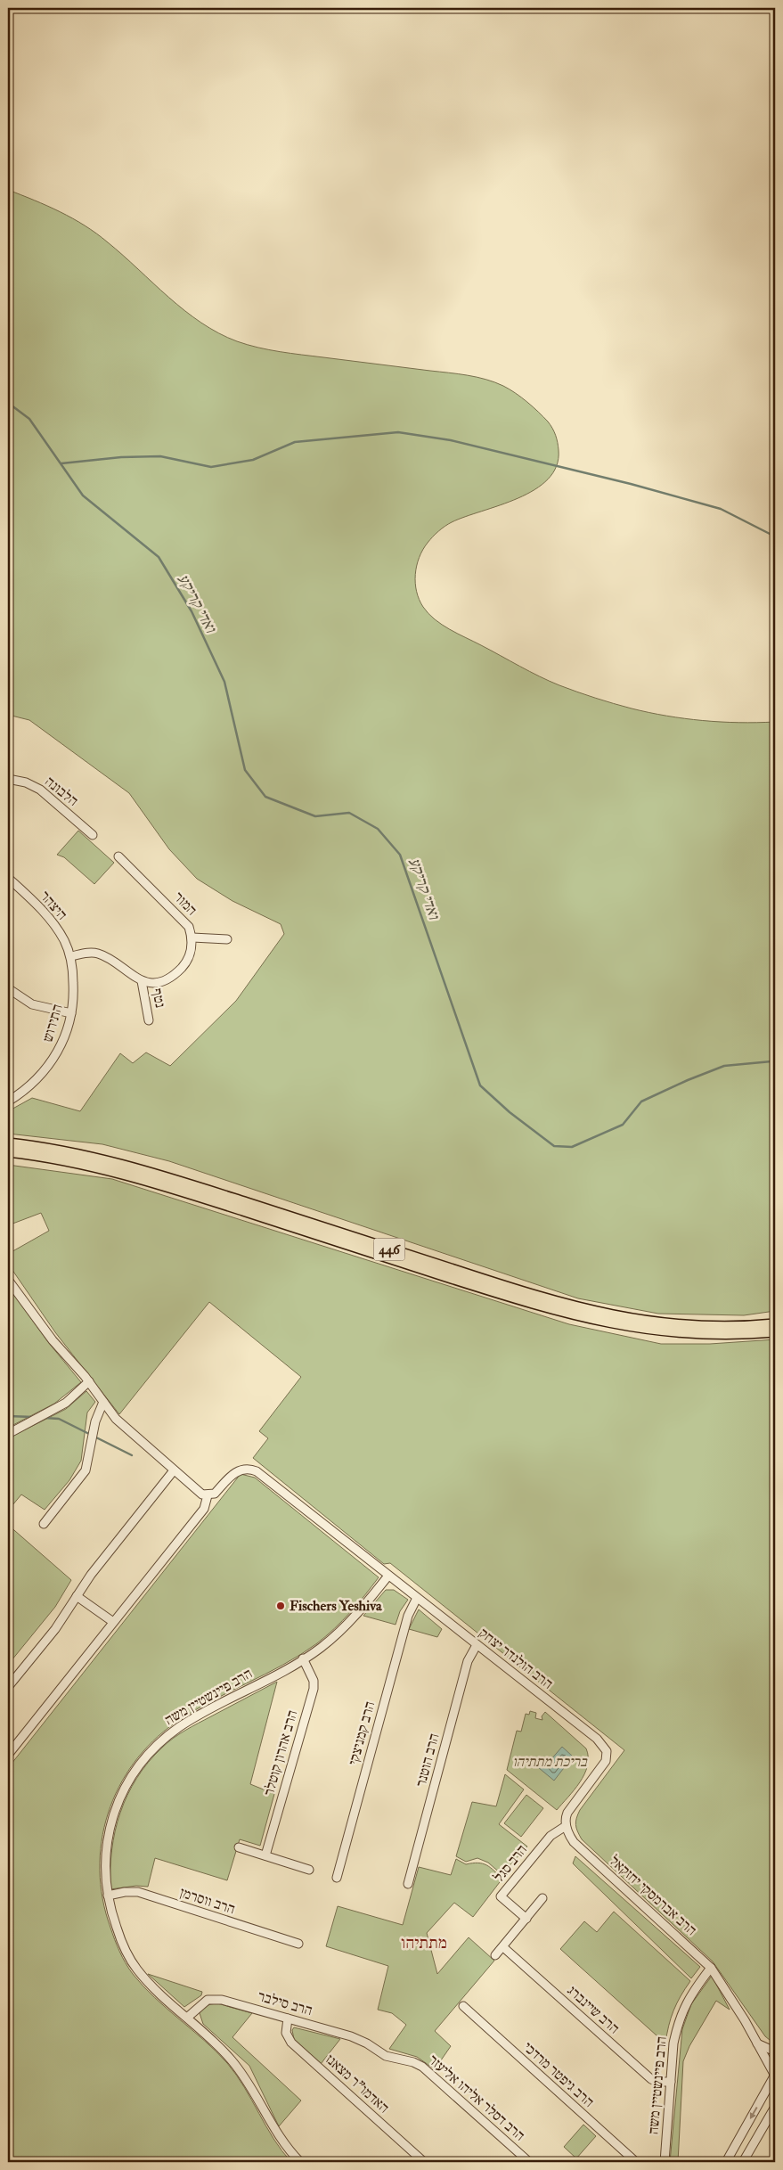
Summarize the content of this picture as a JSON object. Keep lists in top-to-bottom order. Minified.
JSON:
{"streets":{"main road":["446"],"street":["הלבונה","המור","היצהר","נטף","התירוש","הרב הולנדר יצחק","הרב פיינשטיין משה","הרב קמניצקי","הרב אהרון קוטלר","הרב הוטנר","הרב סגל","הרב אברמסקי יחזקאל","הרב ווסרמן","הרב סילבר","הרב שיינברג","הרב גיפטר מרדכי","האדמו\"ר מצאנז","הרב דסלר אליהו אליעזר"]},"crossings":[["המור","נטף"],["היצהר","התירוש"],["הרב הולנדר יצחק","הרב פיינשטיין משה"],["הרב הולנדר יצחק","הרב קמניצקי"],["הרב הולנדר יצחק","הרב הוטנר"],["הרב הולנדר יצחק","הרב סגל"],["הרב הולנדר יצחק","הרב אברמסקי יחזקאל"],["הרב פיינשטיין משה","הרב אהרון קוטלר"],["הרב פיינשטיין משה","הרב אברמסקי יחזקאל"],["הרב פיינשטיין משה","הרב ווסרמן"],["הרב פיינשטיין משה","הרב סילבר"],["הרב פיינשטיין משה","הרב שיינברג"],["הרב סגל","הרב אברמסקי יחזקאל"],["הרב סילבר","האדמו\"ר מצאנז"],["הרב סילבר","הרב דסלר אליהו אליעזר"]],"districts":["מתתיהו"],"water":["ואדי קריקע"],"parks":["בריכת מתתיהו"],"places":["Fischers Yeshiva"]}
